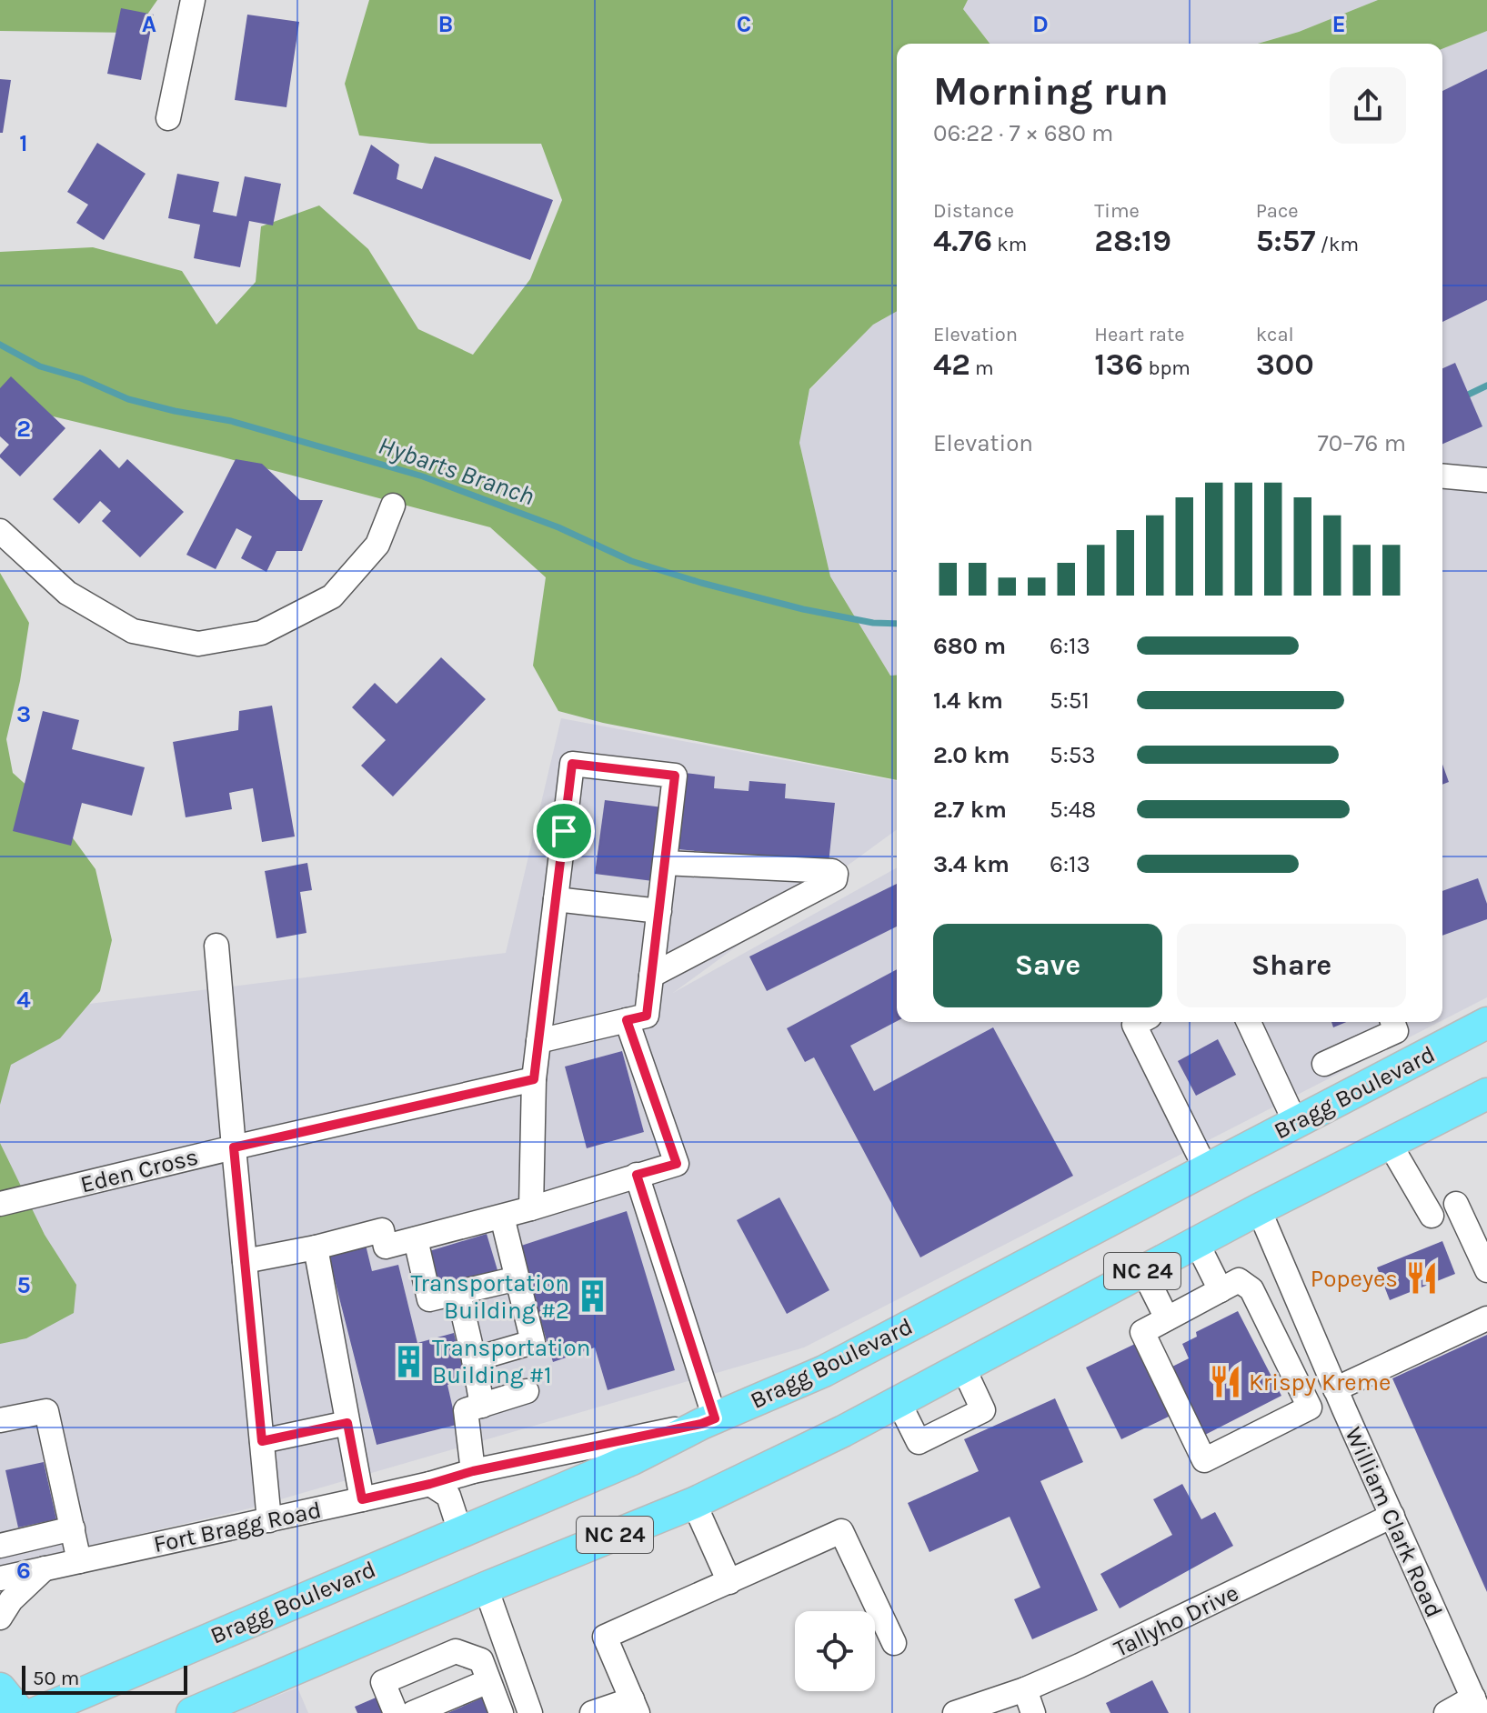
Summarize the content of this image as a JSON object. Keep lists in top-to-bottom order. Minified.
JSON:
{"streets":{"main road":["Bragg Boulevard","NC 24"],"street":["Eden Cross","William Clark Road","Fort Bragg Road","Tallyho Drive"]},"crossings":[["Bragg Boulevard","Fort Bragg Road"],["NC 24","William Clark Road"],["William Clark Road","Tallyho Drive"]],"water":["Hybarts Branch"],"places":{"restaurant":["Popeyes","Krispy Kreme"],"building":["Transportation Building #2","Transportation Building #1"]},"scale_bar":"50 m","page":{"heading":["Morning run","06:22 · 7 × 680 m"],"stats":[["Distance","4.76 km"],["Time","28:19"],["Pace","5:57 /km"],["Elevation","42 m"],["Heart rate","136 bpm"],["kcal","300"]],"chart":["Elevation","70–76 m"],"list":[{"name":"680 m","note":"6:13"},{"name":"1.4 km","note":"5:51"},{"name":"2.0 km","note":"5:53"},{"name":"2.7 km","note":"5:48"},{"name":"3.4 km","note":"6:13"}],"buttons":["Save","Share"],"scale":"50 m"},"grid":{"columns":["A","B","C","D","E"],"rows":["1","2","3","4","5","6"]}}
